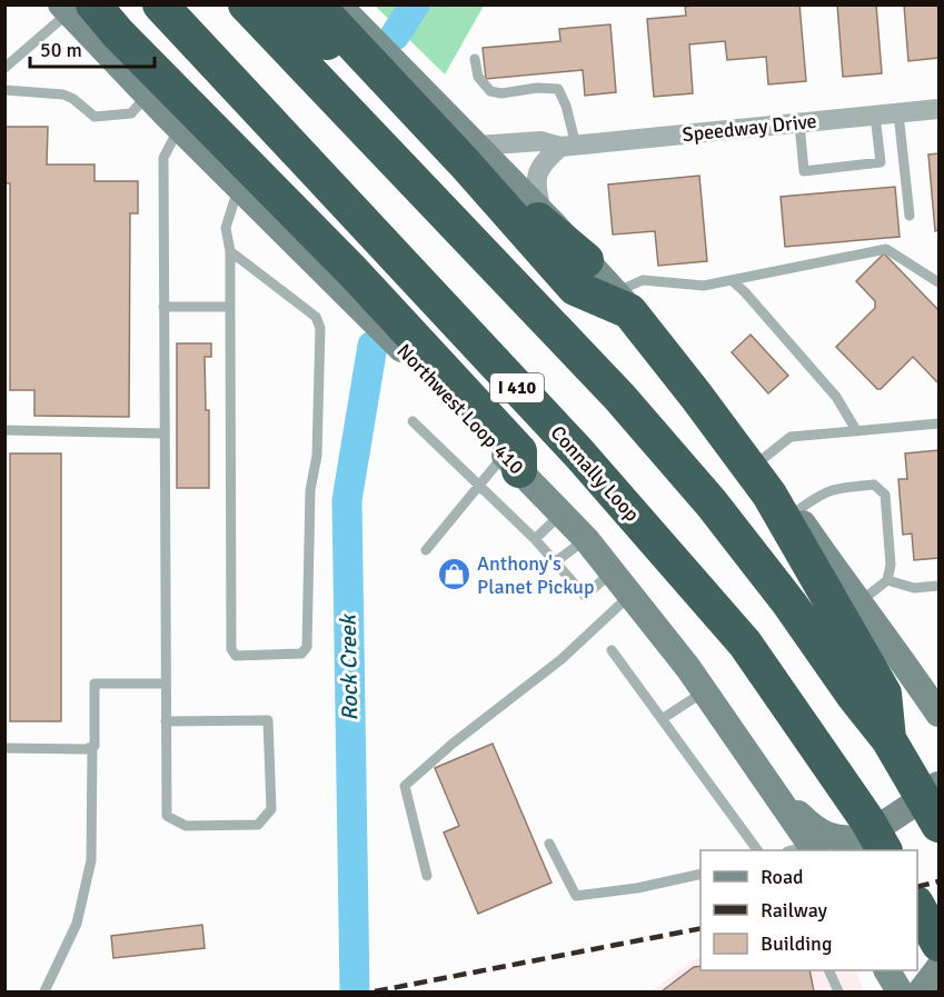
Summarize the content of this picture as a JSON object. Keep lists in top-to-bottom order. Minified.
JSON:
{"streets":{"highway":["I 410","Connally Loop"],"main road":["Northwest Loop 410"],"street":["Speedway Drive"]},"water":["Rock Creek"],"places":{"shop":["Anthony's Planet Pickup"]},"legend":["Road","Railway","Building"],"scale_bar":"50 m"}
